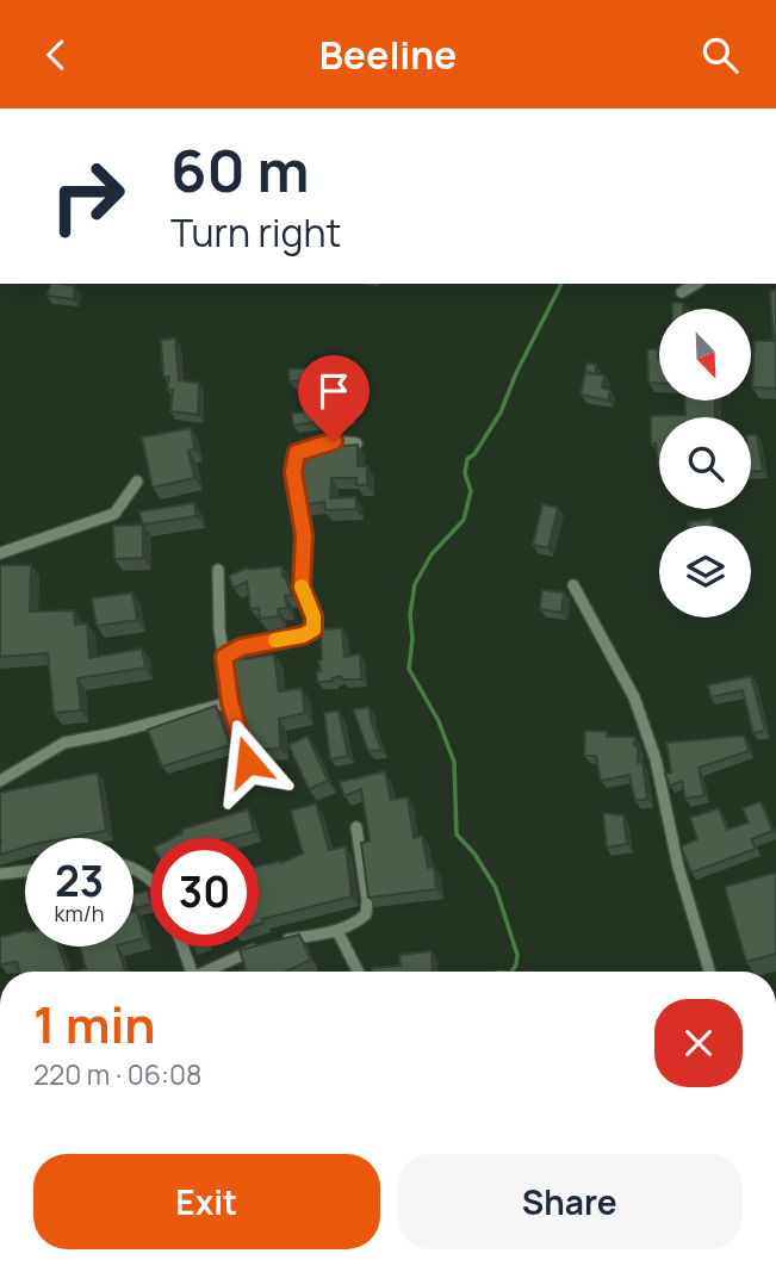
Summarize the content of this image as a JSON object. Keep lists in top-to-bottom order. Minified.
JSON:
{"north":"bottom right","page":{"header":"Beeline","turn":["60 m","Turn right"],"speed":"23 km/h","limit":"30","heading":["1 min","220 m · 06:08"],"buttons":["Exit","Share"]}}
